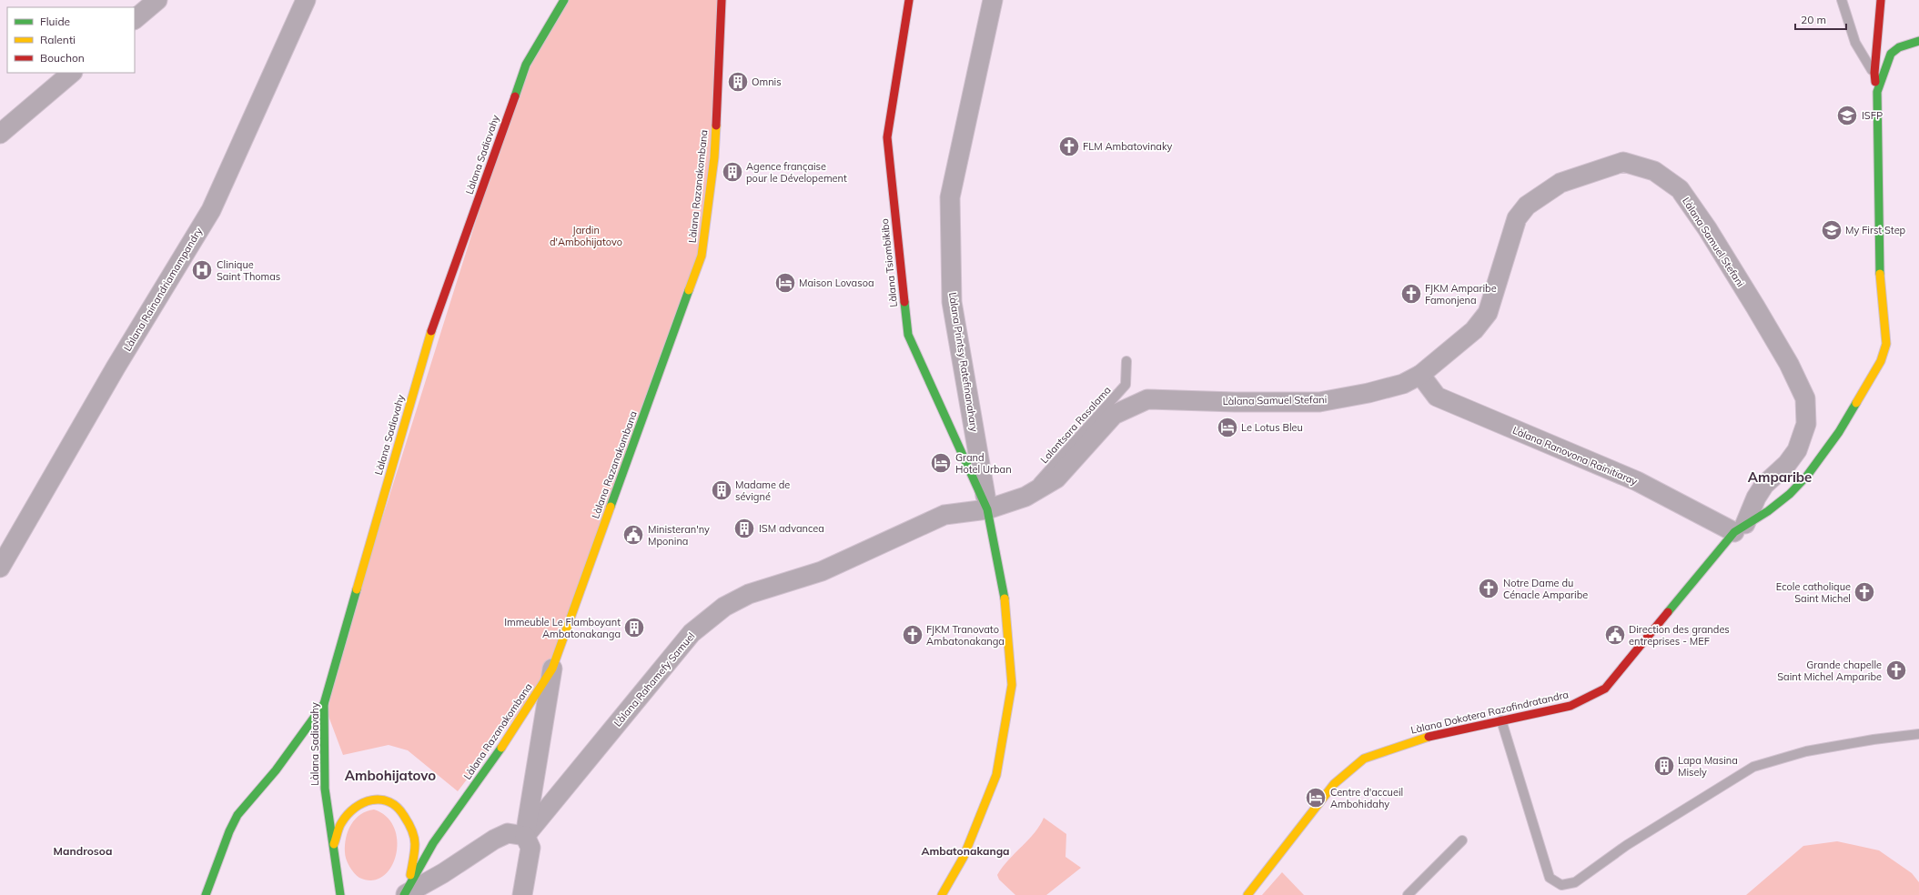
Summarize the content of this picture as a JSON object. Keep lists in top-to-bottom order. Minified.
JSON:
{"streets":{"street":["Làlana Sadiavahy","Làlana Razanakombana","Làlana Samuel Stefani","Làlana Tsiombikibo","Làlana Rainandriamampandry","Làlana Printsy Ratefinanahary","Làlana Ranovona Rainitiaray","Làlana Rahamefy Samuel","Làlana Dokotera Razafindratandra"],"lane":["Lalantsara Rasalama"]},"crossings":[["Làlana Samuel Stefani","Làlana Tsiombikibo"],["Làlana Samuel Stefani","Làlana Printsy Ratefinanahary"],["Làlana Samuel Stefani","Lalantsara Rasalama"],["Làlana Samuel Stefani","Làlana Ranovona Rainitiaray"],["Làlana Samuel Stefani","Làlana Rahamefy Samuel"],["Làlana Samuel Stefani","Làlana Dokotera Razafindratandra"],["Làlana Tsiombikibo","Làlana Printsy Ratefinanahary"],["Làlana Tsiombikibo","Làlana Rahamefy Samuel"],["Làlana Printsy Ratefinanahary","Làlana Rahamefy Samuel"],["Làlana Ranovona Rainitiaray","Làlana Dokotera Razafindratandra"]],"districts":["Amparibe","Ambohijatovo","Mandrosoa","Ambatonakanga"],"parks":["Jardin d'Ambohijatovo"],"places":{"building":["Omnis","Agence française pour le Dévelopement","Madame de sévigné","ISM advancea","Immeuble Le Flamboyant Ambatonakanga","Lapa Masina Misely"],"school or university":["ISFP","My First Step"],"church":["FLM Ambatovinaky","FJKM Amparibe Famonjena","Notre Dame du Cénacle Amparibe","Ecole catholique Saint Michel","FJKM Tranovato Ambatonakanga","Grande chapelle Saint Michel Amparibe"],"hospital":["Clinique Saint Thomas"],"hotel":["Maison Lovasoa","Le Lotus Bleu","Grand Hotel Urban","Centre d'accueil Ambohidahy"],"public building":["Ministeran'ny Mponina","Direction des grandes entreprises - MEF"]},"legend":["Fluide","Ralenti","Bouchon"],"scale_bar":"20 m"}
